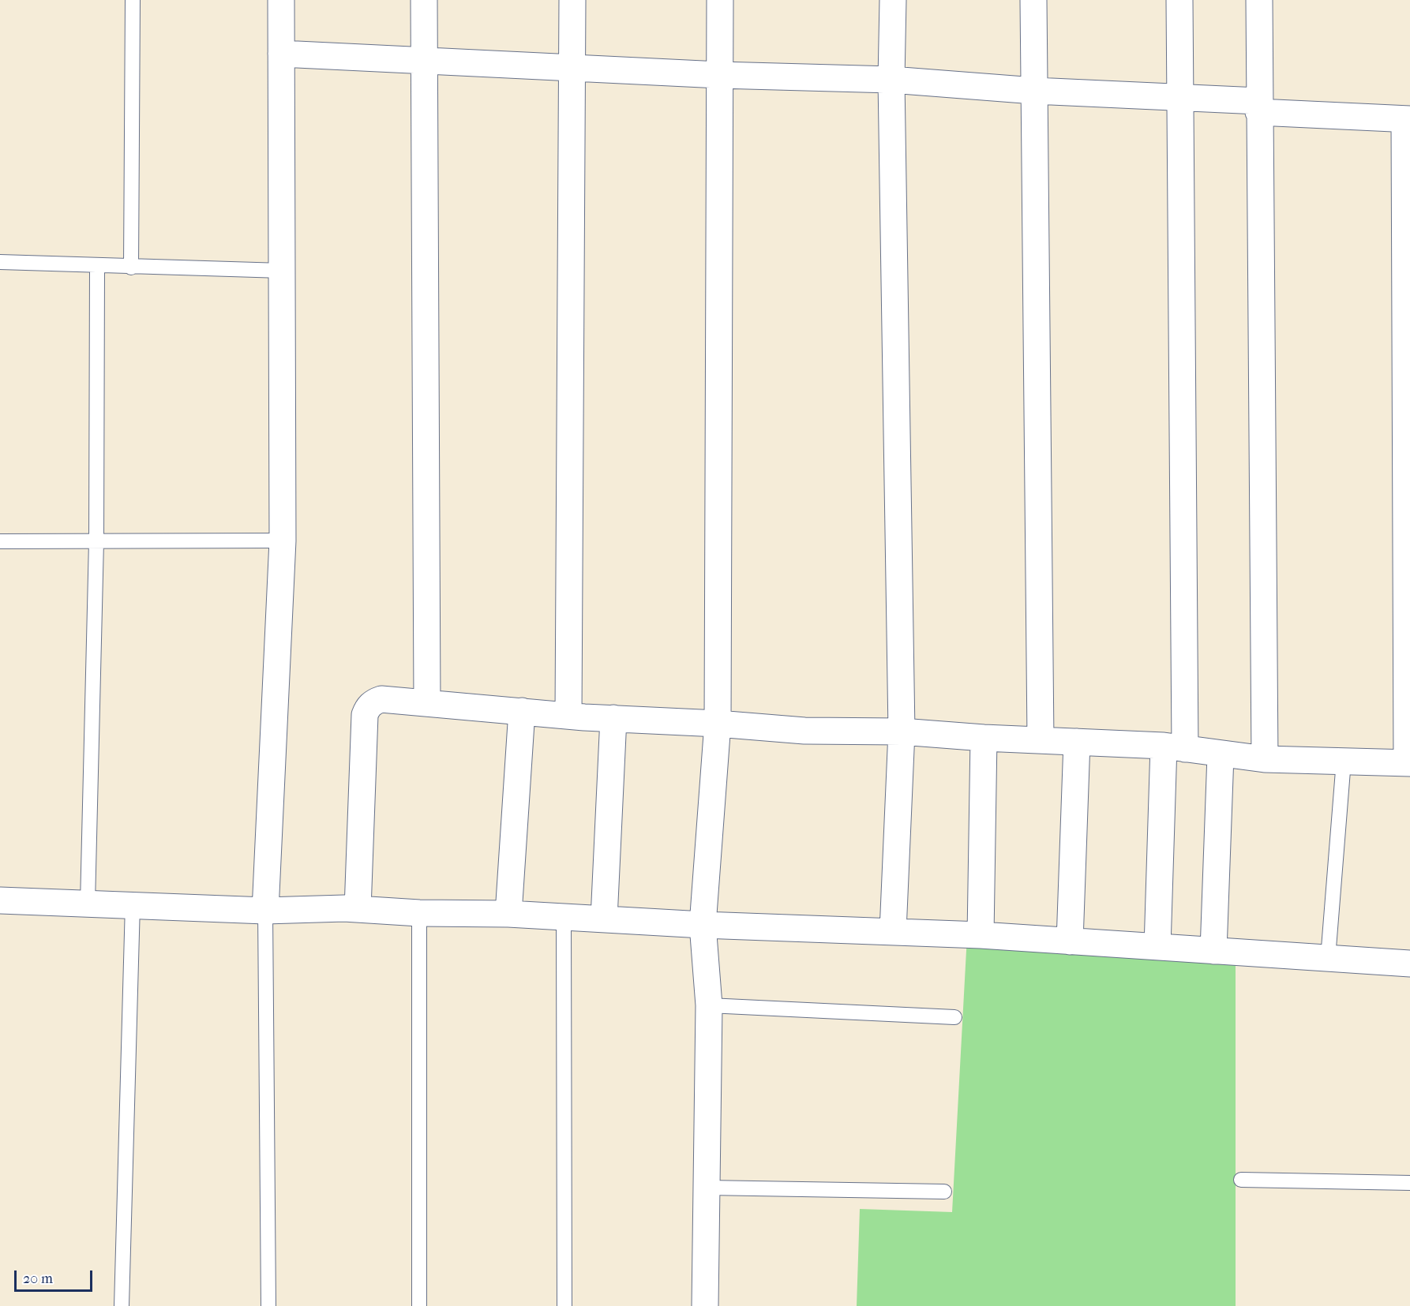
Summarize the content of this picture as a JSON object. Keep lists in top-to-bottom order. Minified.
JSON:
{"scale_bar":"20 m"}
